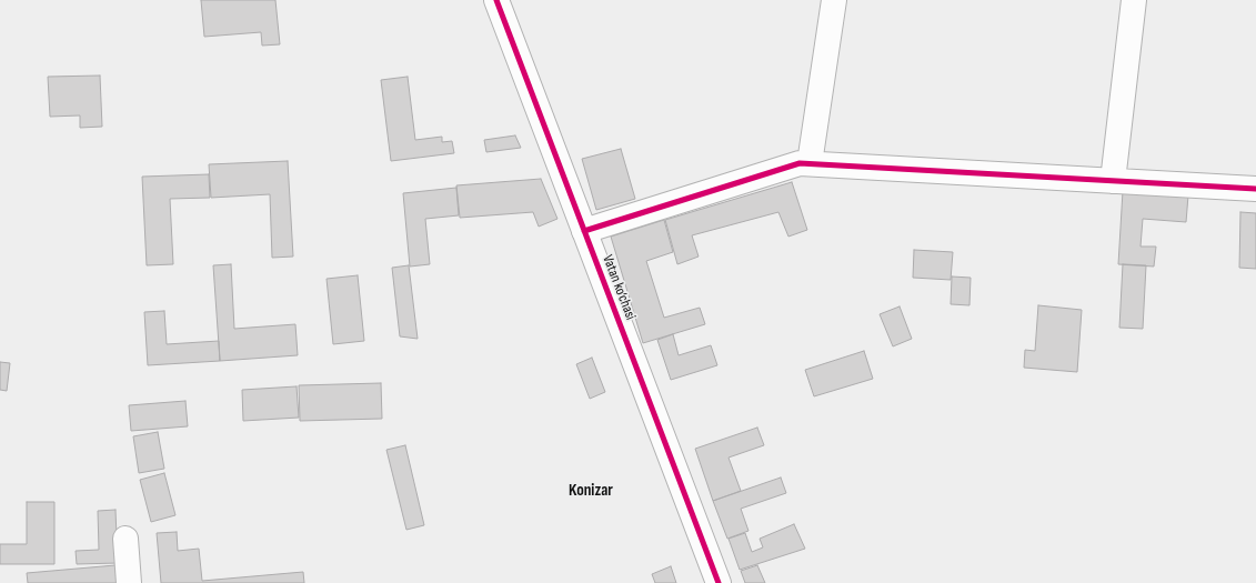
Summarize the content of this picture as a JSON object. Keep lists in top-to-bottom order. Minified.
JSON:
{"streets":{"street":["Vatan ko‘chasi"]},"districts":["Konizar"]}
